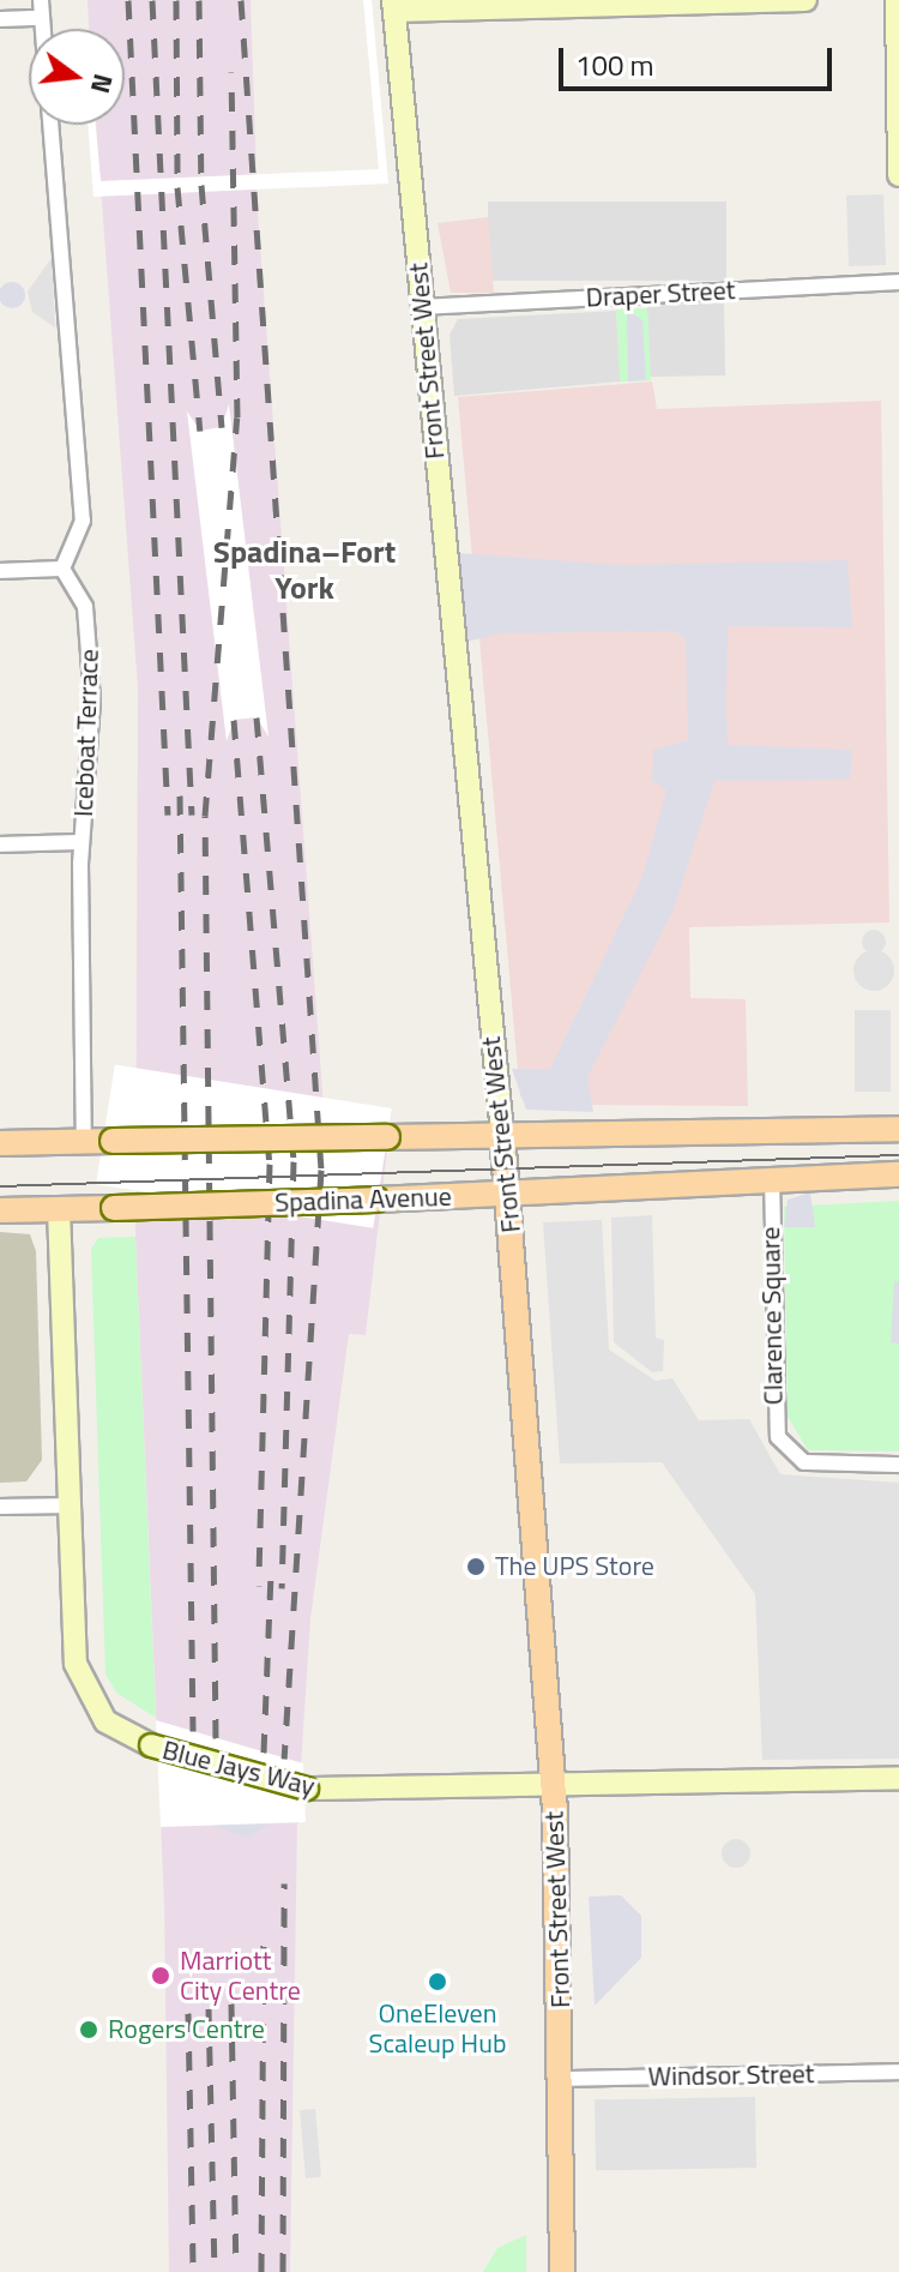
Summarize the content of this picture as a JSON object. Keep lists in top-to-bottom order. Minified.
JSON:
{"streets":{"main road":["Front Street West","Spadina Avenue"],"street":["Draper Street","Iceboat Terrace","Clarence Square","Blue Jays Way","Windsor Street"]},"crossings":[["Draper Street","Front Street West"],["Front Street West","Spadina Avenue"],["Front Street West","Blue Jays Way"],["Front Street West","Windsor Street"],["Spadina Avenue","Clarence Square"],["Spadina Avenue","Blue Jays Way"]],"districts":["Spadina–Fort York"],"places":["The UPS Store","Marriott City Centre","OneEleven Scaleup Hub","Rogers Centre"],"scale_bar":"100 m","north":"right"}
